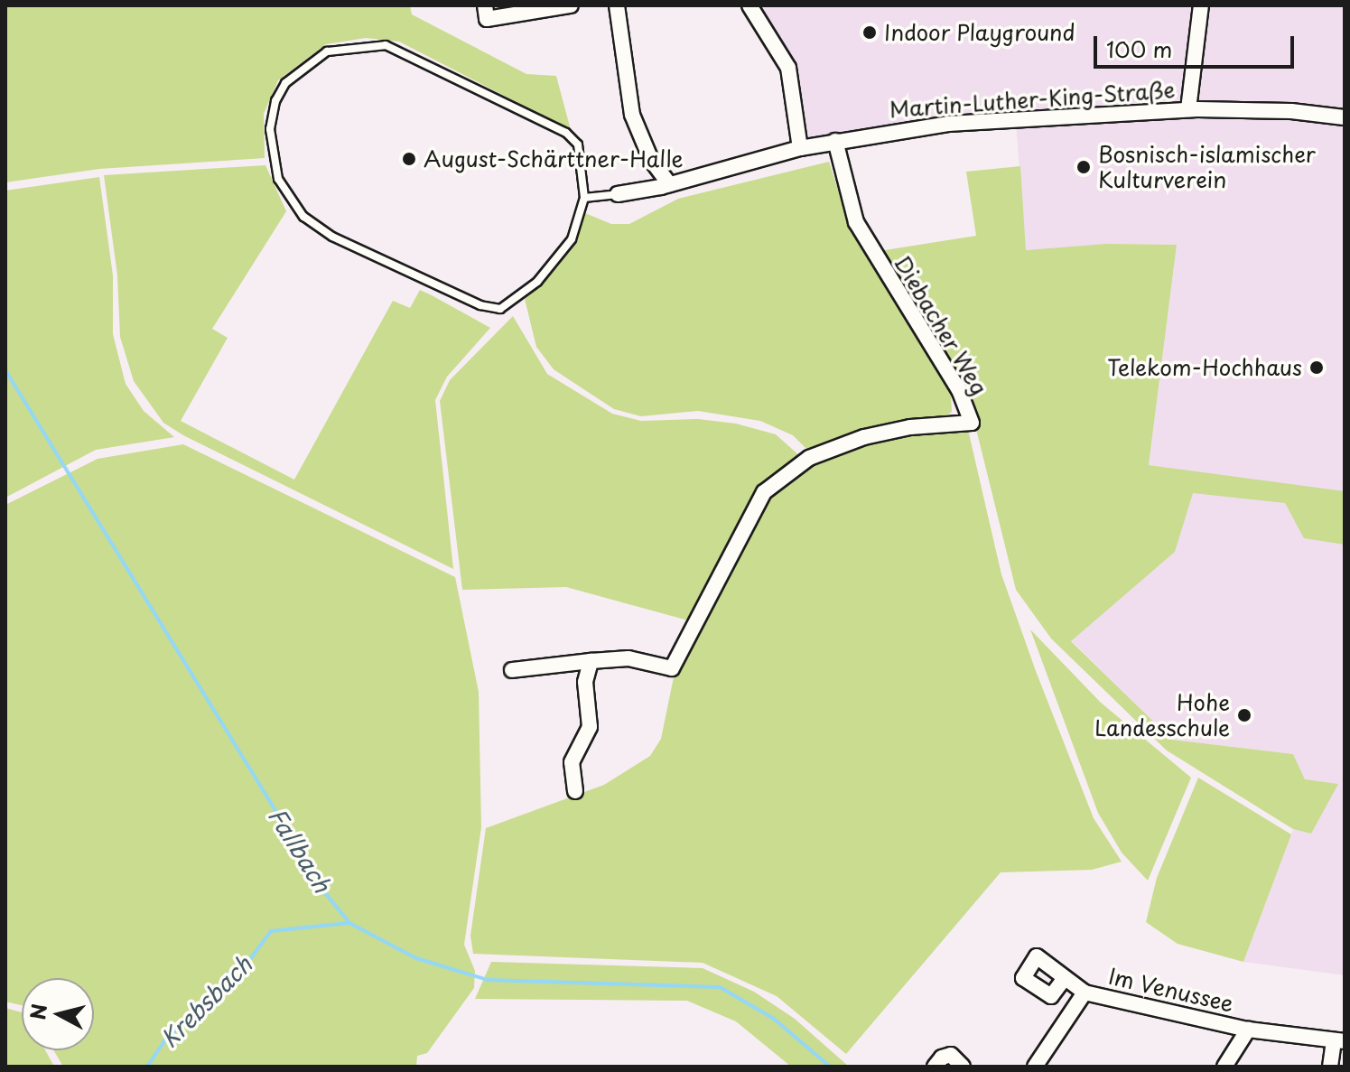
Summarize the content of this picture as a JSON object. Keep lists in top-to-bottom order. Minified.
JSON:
{"streets":{"street":["Martin-Luther-King-Straße","Diebacher Weg","Im Venussee"]},"crossings":[["Martin-Luther-King-Straße","Diebacher Weg"]],"water":["Fallbach","Krebsbach"],"places":["Indoor Playground","August-Schärttner-Halle","Bosnisch-islamischer Kulturverein","Telekom-Hochhaus","Hohe Landesschule"],"scale_bar":"100 m","north":"left"}
